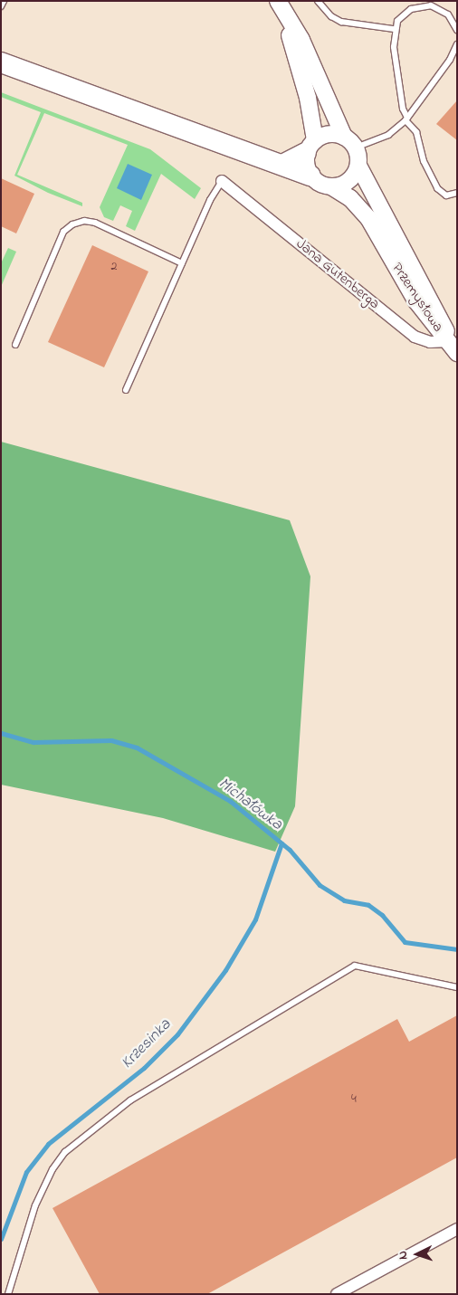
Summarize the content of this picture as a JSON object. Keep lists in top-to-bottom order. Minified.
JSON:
{"streets":{"street":["Jana Gutenberga","Przemysłowa"]},"crossings":[["Jana Gutenberga","Przemysłowa"]],"water":["Michałówka","Krzesinka"],"house_numbers":["2","4"],"north":"left"}
